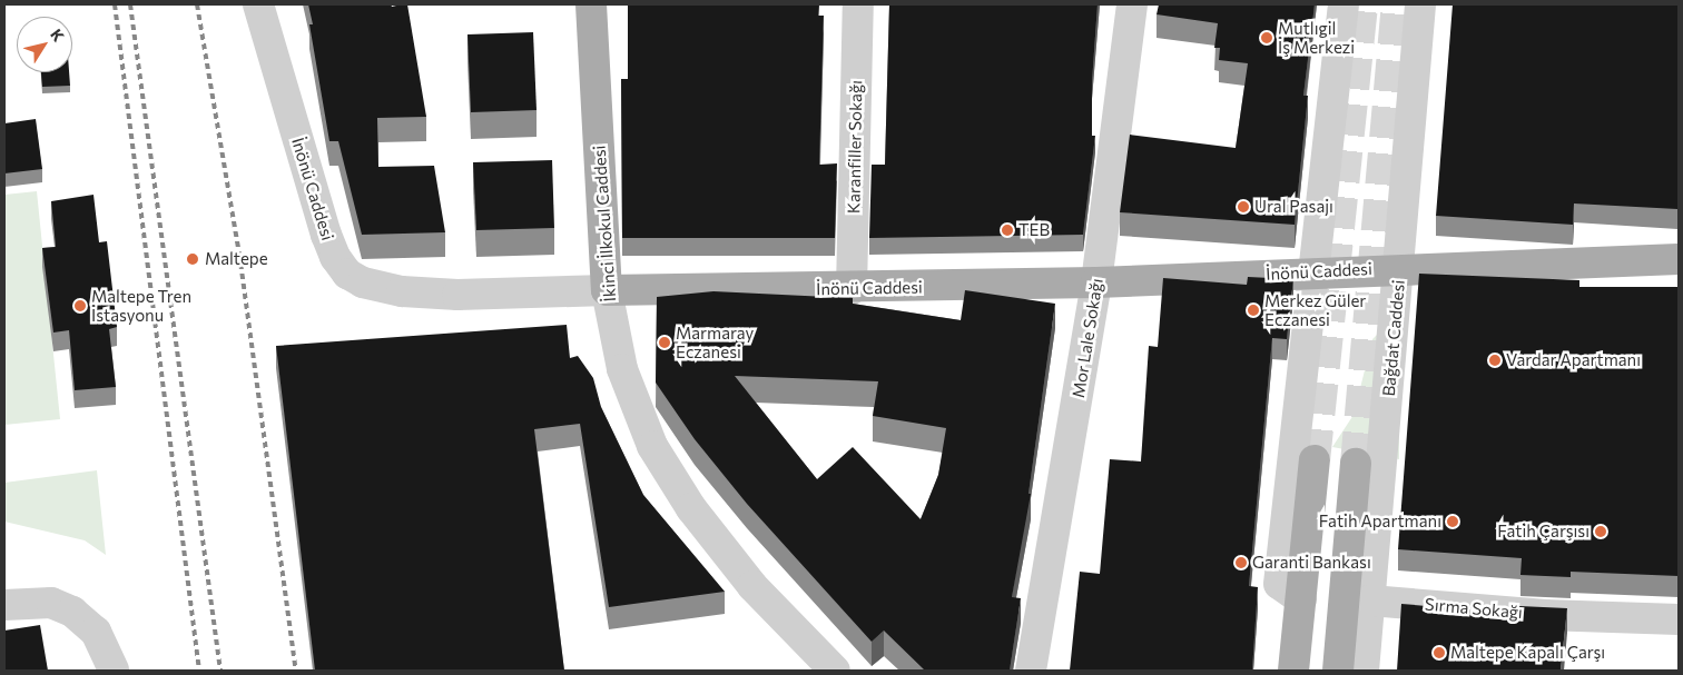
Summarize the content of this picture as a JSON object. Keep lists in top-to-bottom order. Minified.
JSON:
{"streets":{"main road":["İnönü Caddesi","İkinci İlkokul Caddesi"],"street":["Karanfiller Sokağı","Mor Lale Sokağı","Bağdat Caddesi","Sırma Sokağı"]},"crossings":[["Karanfiller Sokağı","İnönü Caddesi"],["İnönü Caddesi","İkinci İlkokul Caddesi"],["İnönü Caddesi","Mor Lale Sokağı"],["İnönü Caddesi","Bağdat Caddesi"],["Bağdat Caddesi","Sırma Sokağı"]],"places":["Mutlıgil İş Merkezi","Ural Pasajı","TEB","Maltepe","Maltepe Tren İstasyonu","Merkez Güler Eczanesi","Marmaray Eczanesi","Vardar Apartmanı","Fatih Apartmanı","Fatih Çarşısı","Garanti Bankası","Maltepe Kapalı Çarşı"],"north":"top right"}
